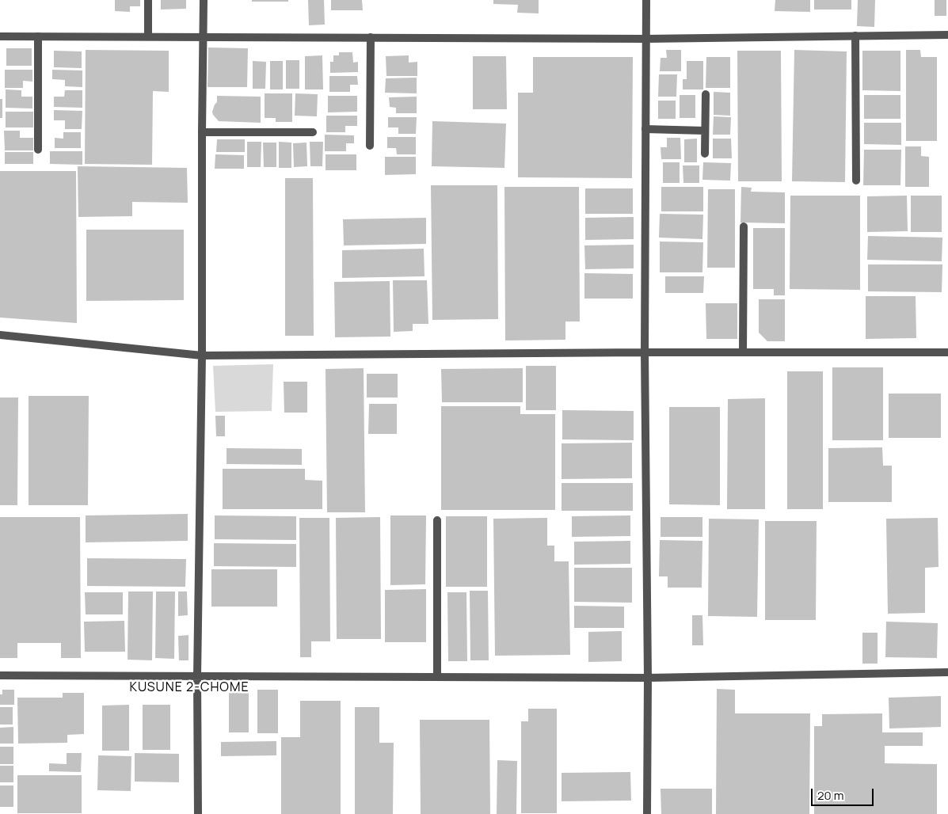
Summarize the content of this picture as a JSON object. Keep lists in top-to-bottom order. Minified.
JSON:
{"districts":["KUSUNE 2-CHOME"],"scale_bar":"20 m"}
